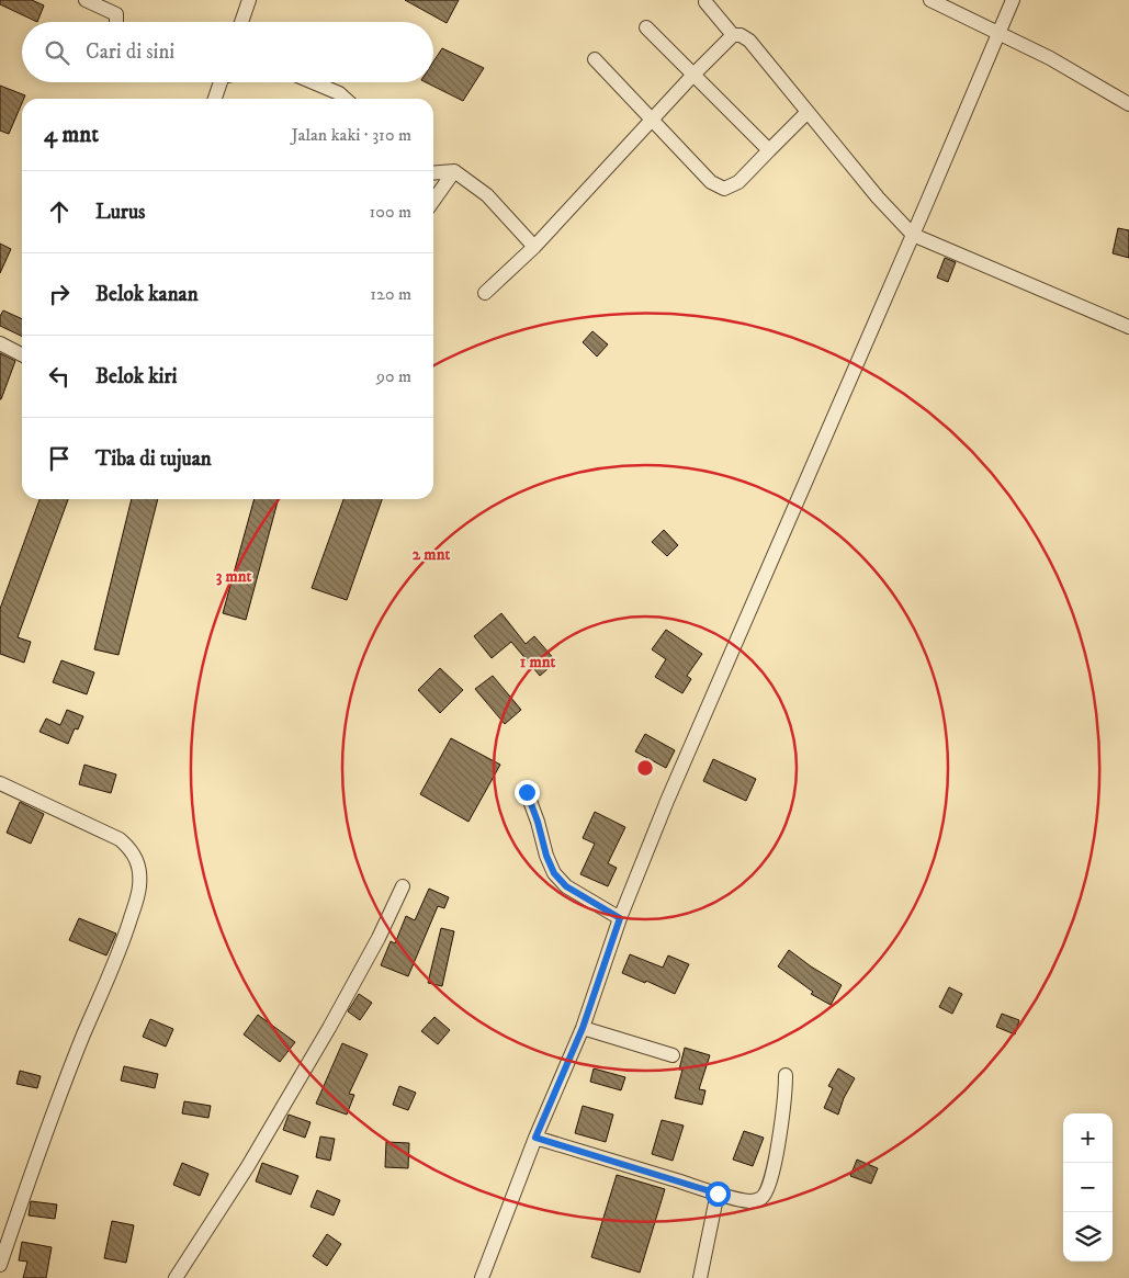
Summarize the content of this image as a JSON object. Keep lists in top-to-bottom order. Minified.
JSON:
{"page":{"search":"Cari di sini","heading":["4 mnt","Jalan kaki · 310 m"],"list":[["Lurus","100 m"],["Belok kanan","120 m"],["Belok kiri","90 m"],"Tiba di tujuan"],"map_buttons":["+","−"]},"rings":["2 mnt","3 mnt","1 mnt"]}
